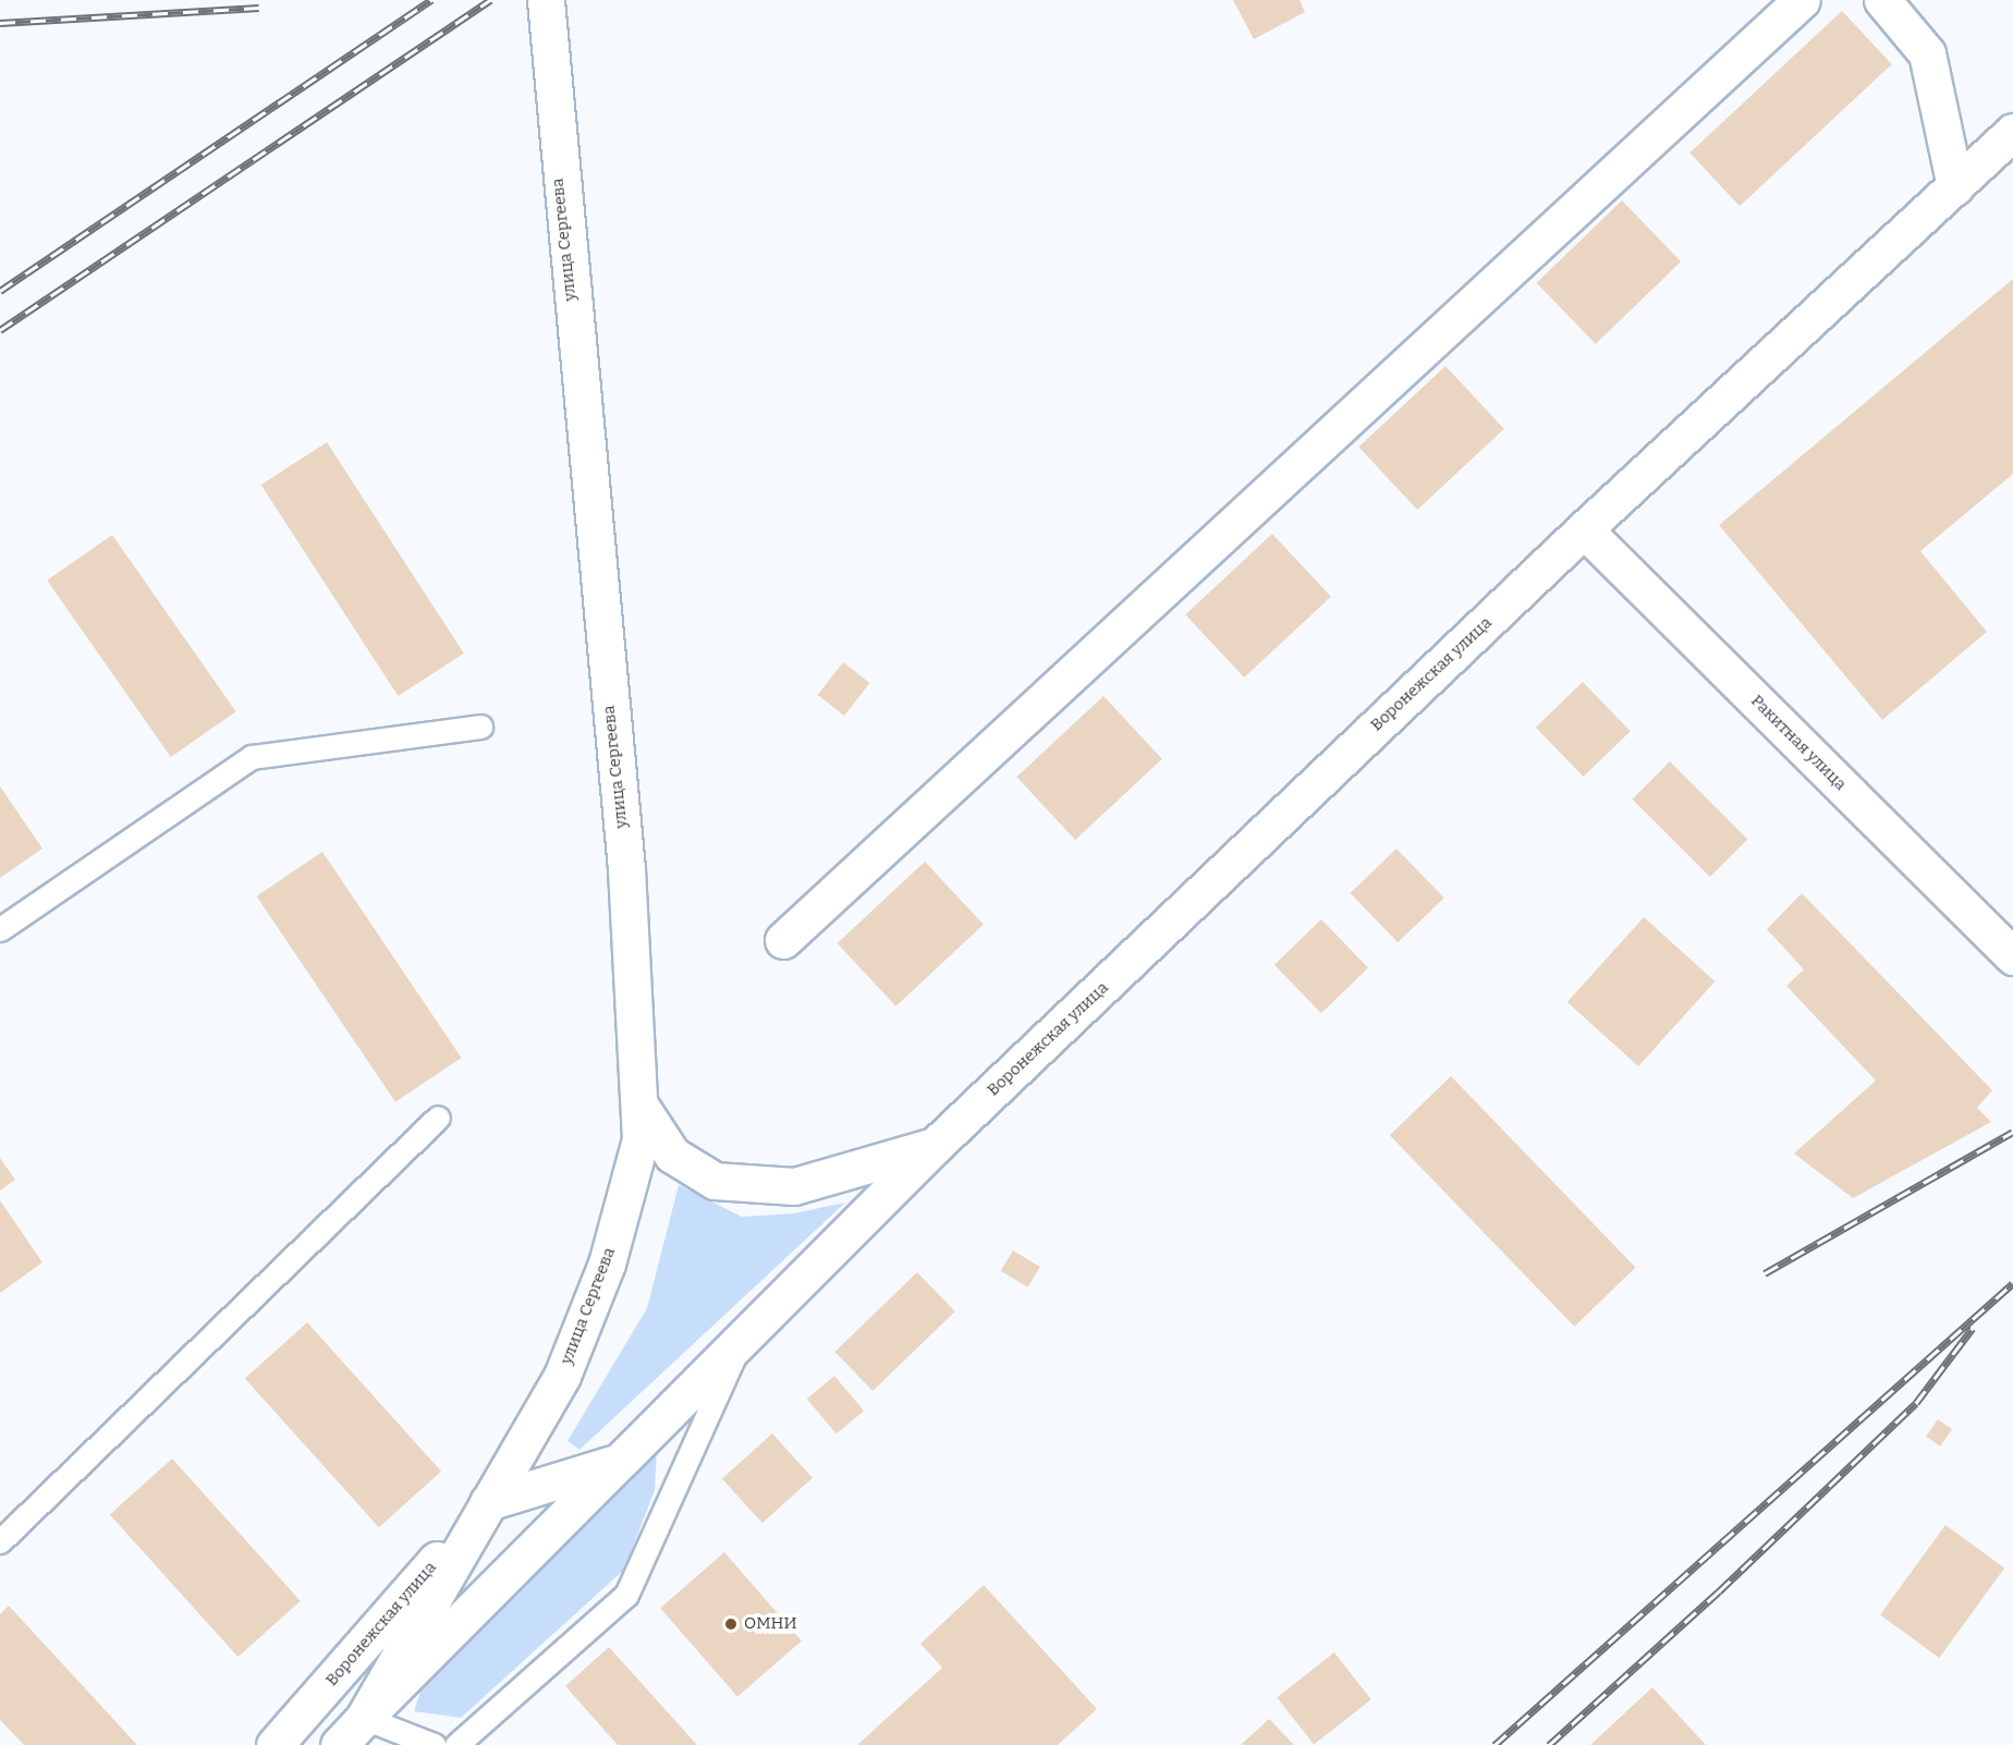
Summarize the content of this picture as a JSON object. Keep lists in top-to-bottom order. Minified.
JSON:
{"streets":{"street":["улица Сергеева","Воронежская улица","Ракитная улица"]},"crossings":[["улица Сергеева","Воронежская улица"],["Воронежская улица","Ракитная улица"]],"places":["ОМНИ"]}
